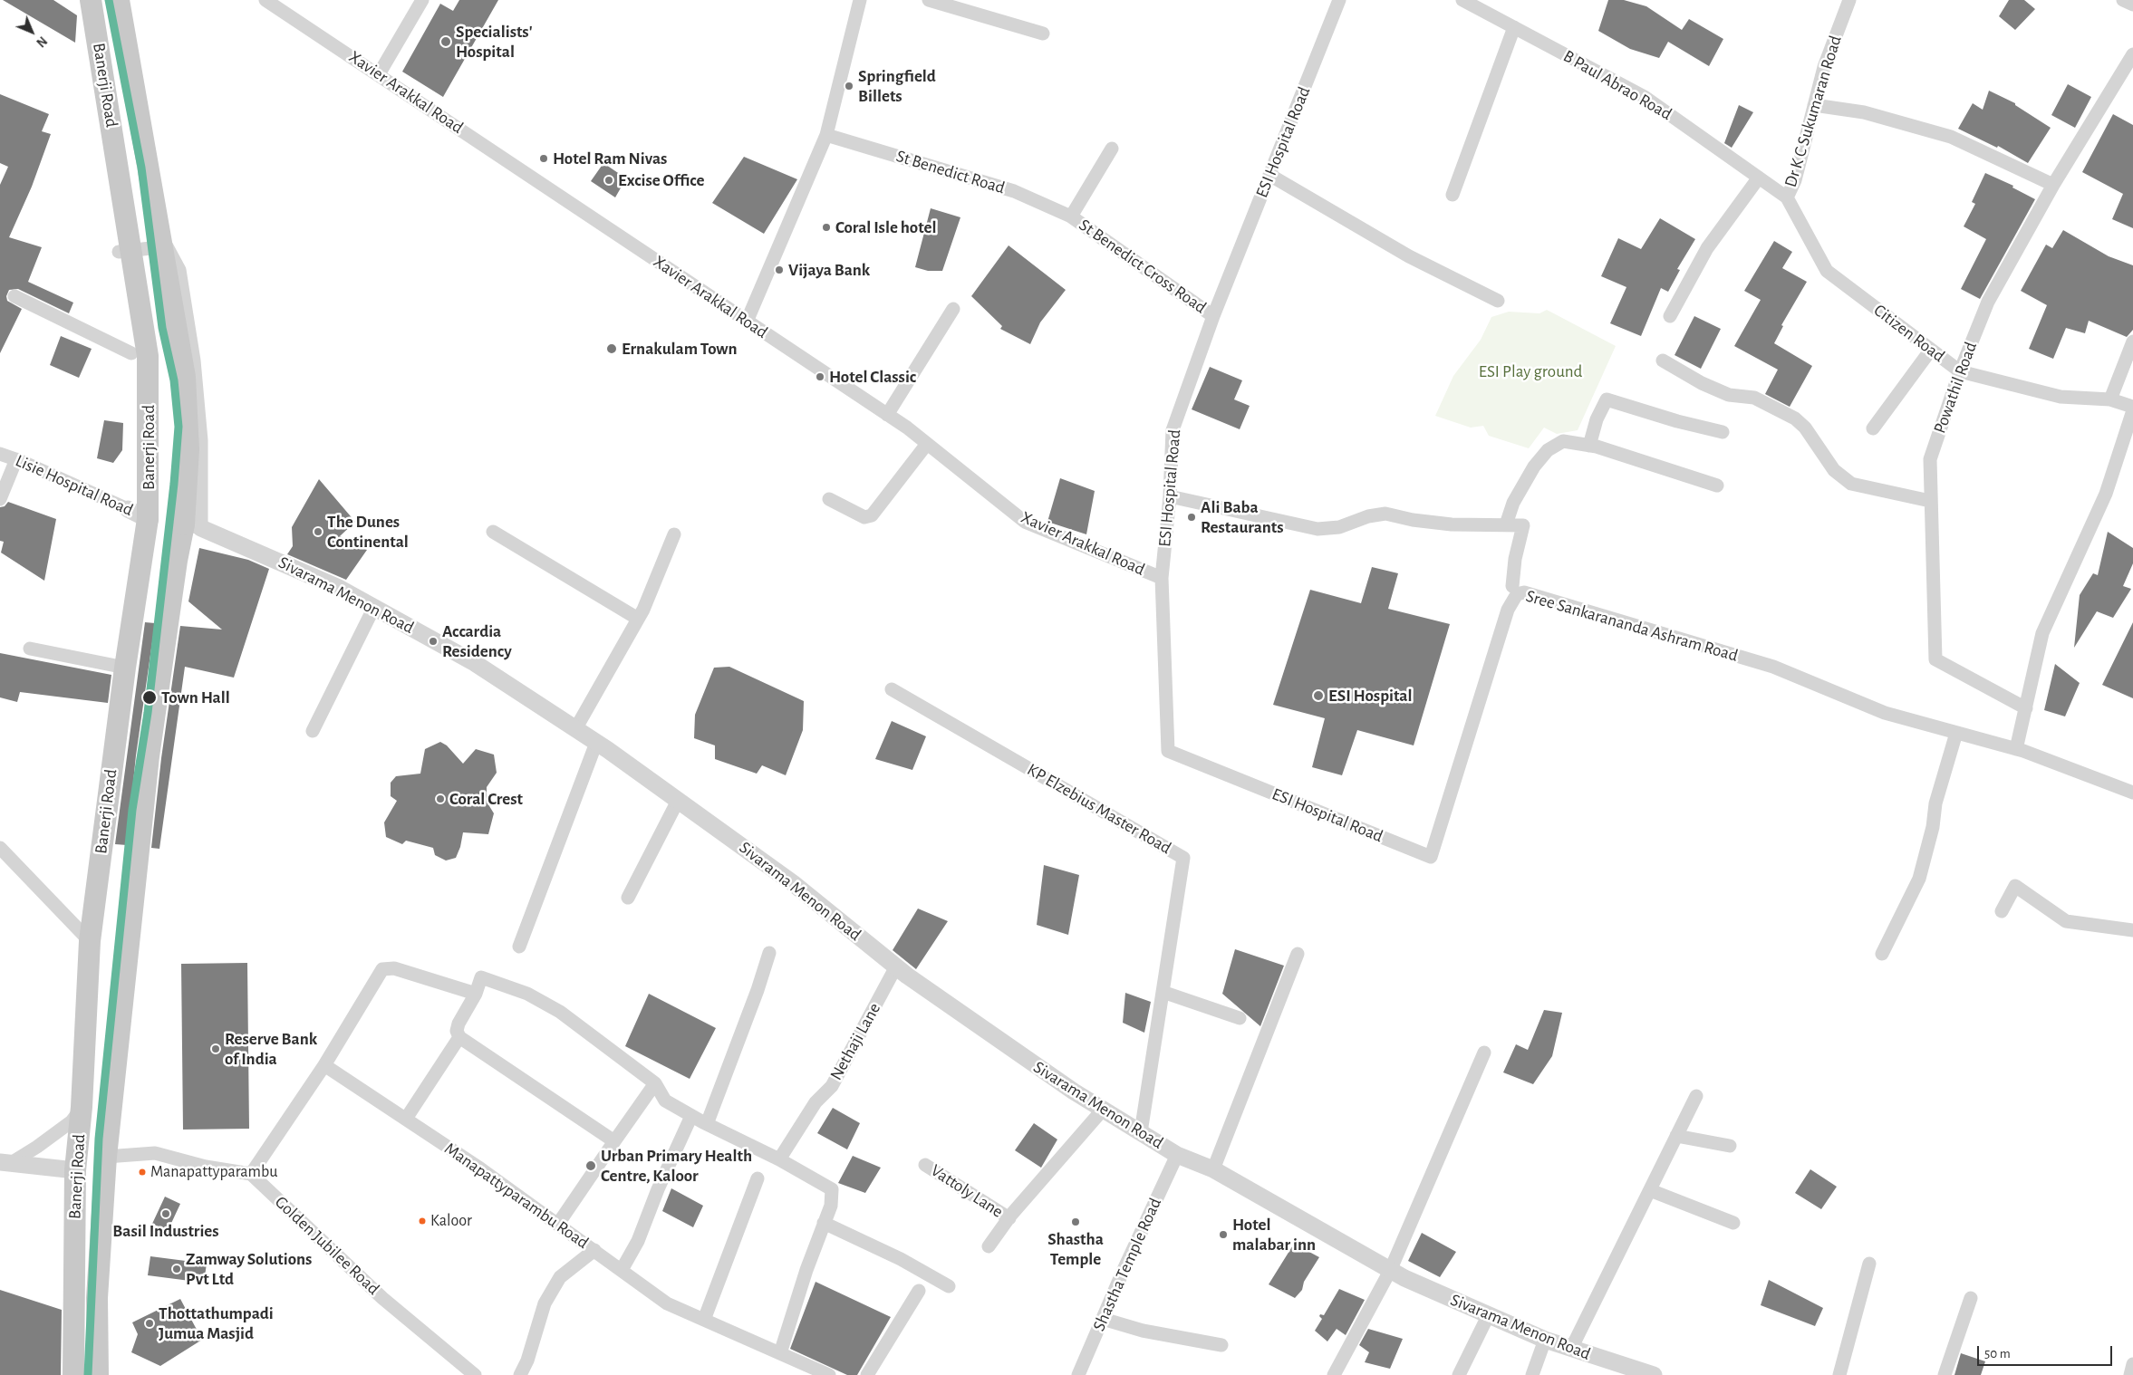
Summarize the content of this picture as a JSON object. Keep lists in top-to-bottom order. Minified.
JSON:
{"streets":{"main road":["Banerji Road"],"street":["B Paul Abrao Road","Xavier Arakkal Road","Dr K C Sukumaran Road","ESI Hospital Road","St Benedict Road","St Benedict Cross Road","Citizen Road","Powathil Road","Lisie Hospital Road","Sivarama Menon Road","Sree Sankarananda Ashram Road","KP Elzebius Master Road","Nethaji Lane","Vattoly Lane","Manapattyparambu Road","Golden Jubilee Road","Shastha Temple Road"]},"crossings":[["Banerji Road","Lisie Hospital Road"],["Banerji Road","Sivarama Menon Road"],["B Paul Abrao Road","Dr K C Sukumaran Road"],["B Paul Abrao Road","Citizen Road"],["Xavier Arakkal Road","ESI Hospital Road"],["Dr K C Sukumaran Road","Citizen Road"],["ESI Hospital Road","St Benedict Cross Road"],["ESI Hospital Road","Sree Sankarananda Ashram Road"],["St Benedict Road","St Benedict Cross Road"],["Citizen Road","Powathil Road"],["Sivarama Menon Road","KP Elzebius Master Road"],["Sivarama Menon Road","Nethaji Lane"],["Sivarama Menon Road","Shastha Temple Road"]],"parks":["ESI Play ground"],"places":["Specialists' Hospital","Springfield Billets","Hotel Ram Nivas","Excise Office","Coral Isle hotel","Vijaya Bank","Ernakulam Town","Hotel Classic","Ali Baba Restaurants","The Dunes Continental","Accardia Residency","ESI Hospital","Town Hall","Coral Crest","Reserve Bank of India","Urban Primary Health Centre, Kaloor","Manapattyparambu","Basil Industries","Kaloor","Shastha Temple","Hotel malabar inn","Zamway Solutions Pvt Ltd","Thottathumpadi Jumua Masjid"],"scale_bar":"50 m","north":"bottom right"}
